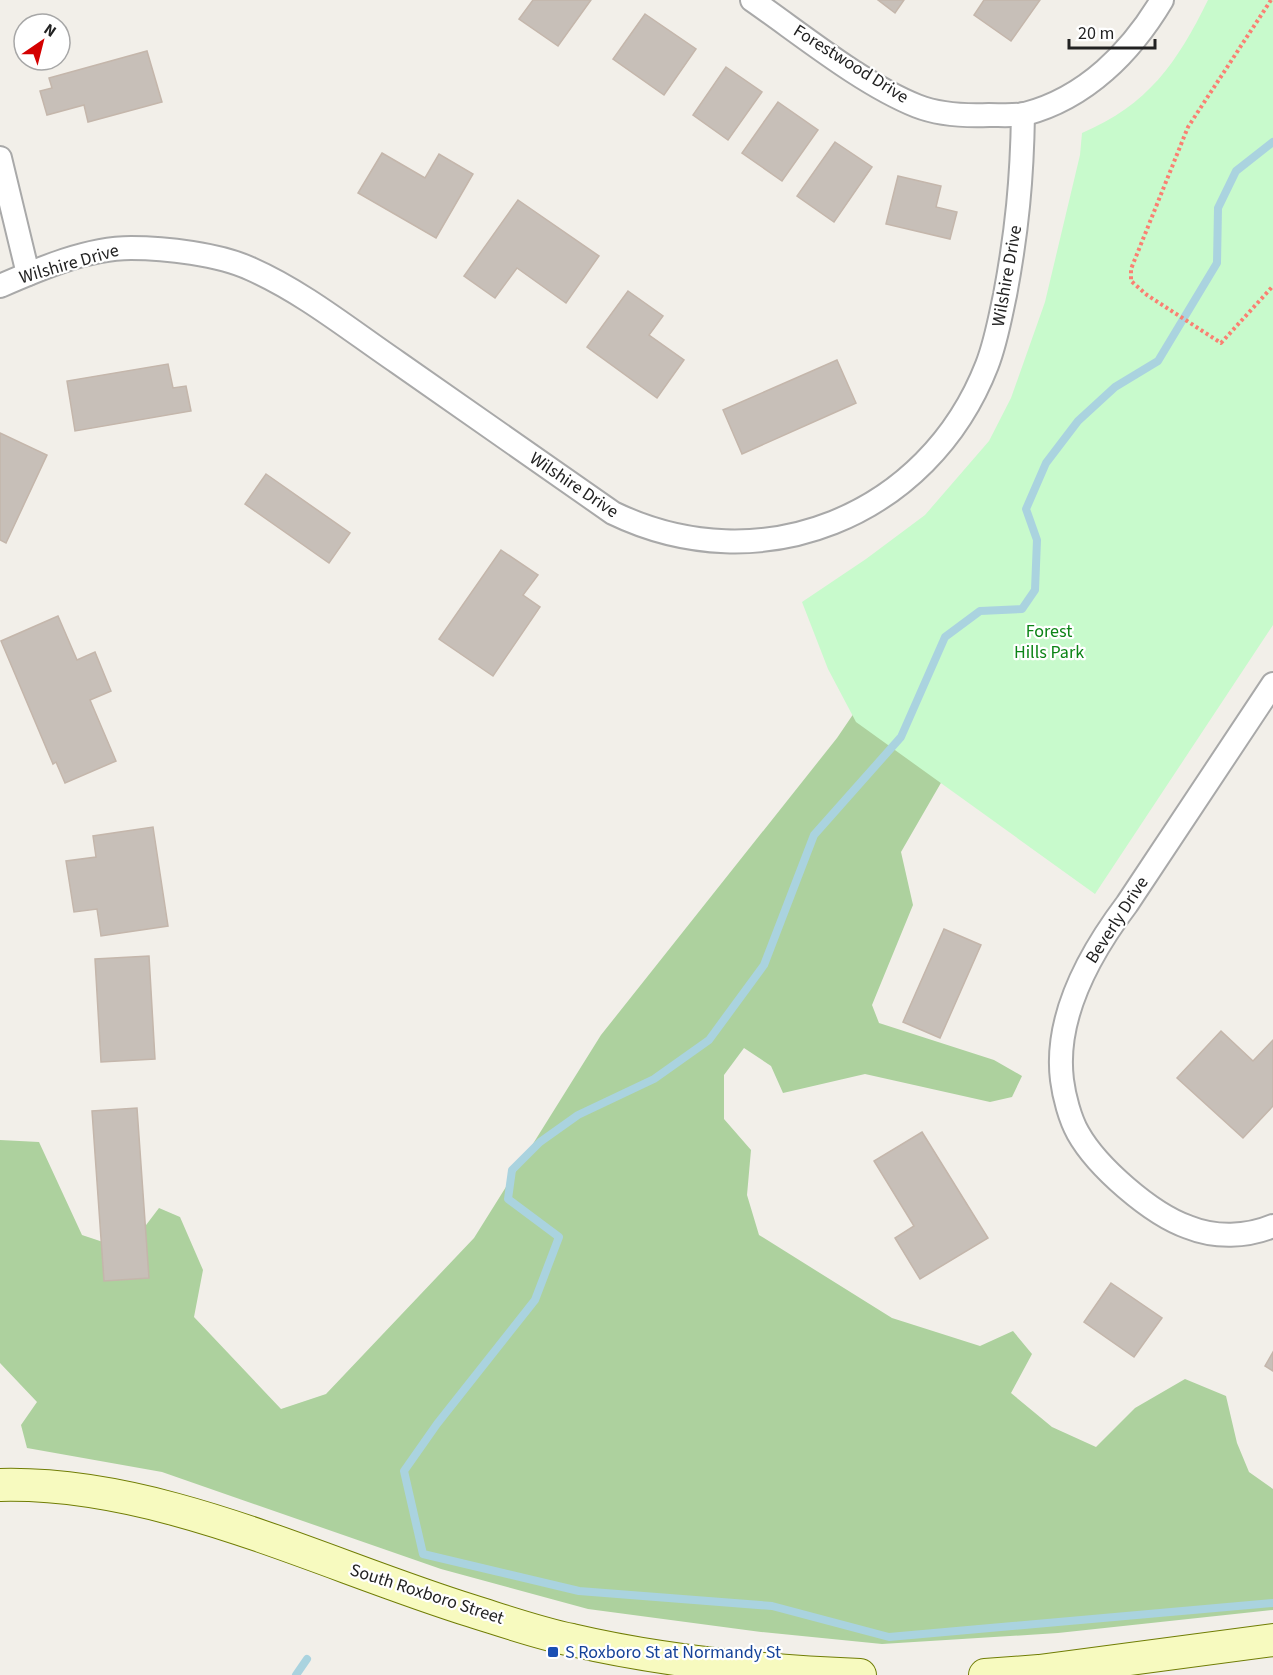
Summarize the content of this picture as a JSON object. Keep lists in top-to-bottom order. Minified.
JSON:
{"streets":{"street":["Forestwood Drive","Wilshire Drive","Beverly Drive","South Roxboro Street"]},"crossings":[["Forestwood Drive","Wilshire Drive"]],"parks":["Forest Hills Park"],"places":{"transit":["S Roxboro St at Normandy St"]},"scale_bar":"20 m","north":"top right"}
